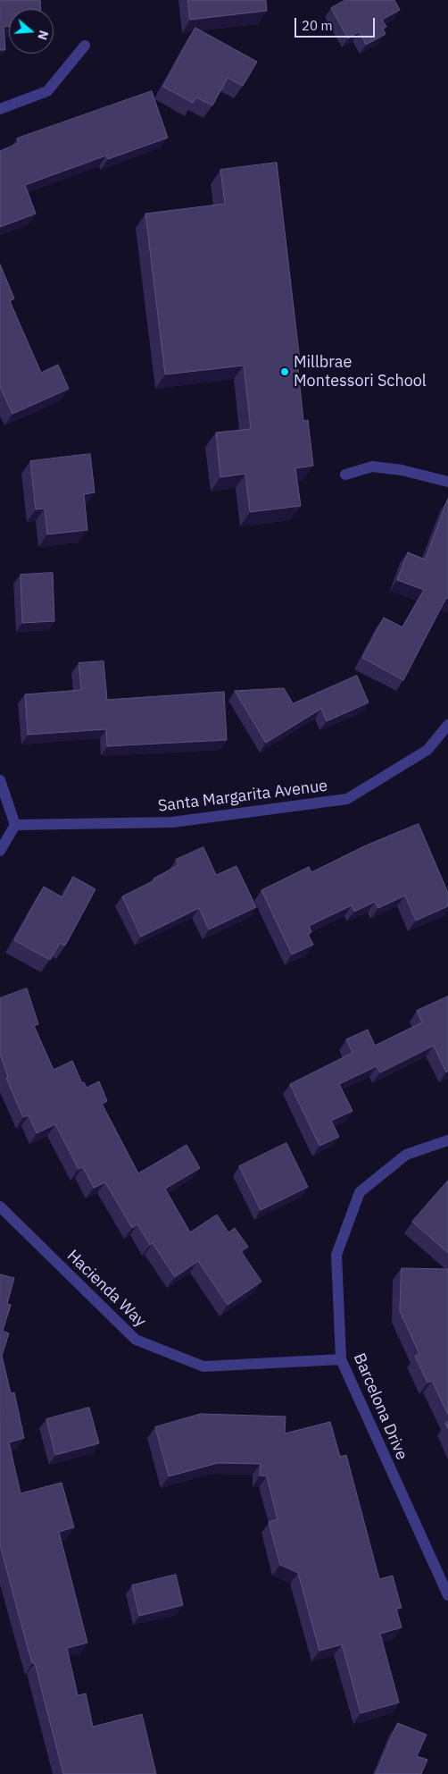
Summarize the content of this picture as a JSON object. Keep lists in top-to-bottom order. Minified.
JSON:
{"streets":{"street":["Santa Margarita Avenue","Hacienda Way","Barcelona Drive"]},"crossings":[["Hacienda Way","Barcelona Drive"]],"places":["Millbrae Montessori School"],"scale_bar":"20 m","north":"right"}
